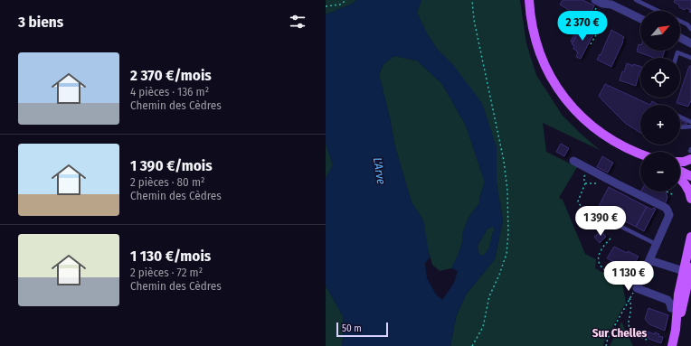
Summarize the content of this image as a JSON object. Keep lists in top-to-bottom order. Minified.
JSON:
{"districts":["Sur Chelles"],"water":["L'Arve"],"scale_bar":"50 m","north":"top right","page":{"heading":"3 biens","map_buttons":["+","−"],"price":["2 370 €","1 390 €","1 130 €"],"list":[{"name":"2 370 €/mois","note":"4 pièces · 136 m² · Chemin des Cèdres"},{"name":"1 390 €/mois","note":"2 pièces · 80 m² · Chemin des Cèdres"},{"name":"1 130 €/mois","note":"2 pièces · 72 m² · Chemin des Cèdres"}],"scale":"50 m"}}
